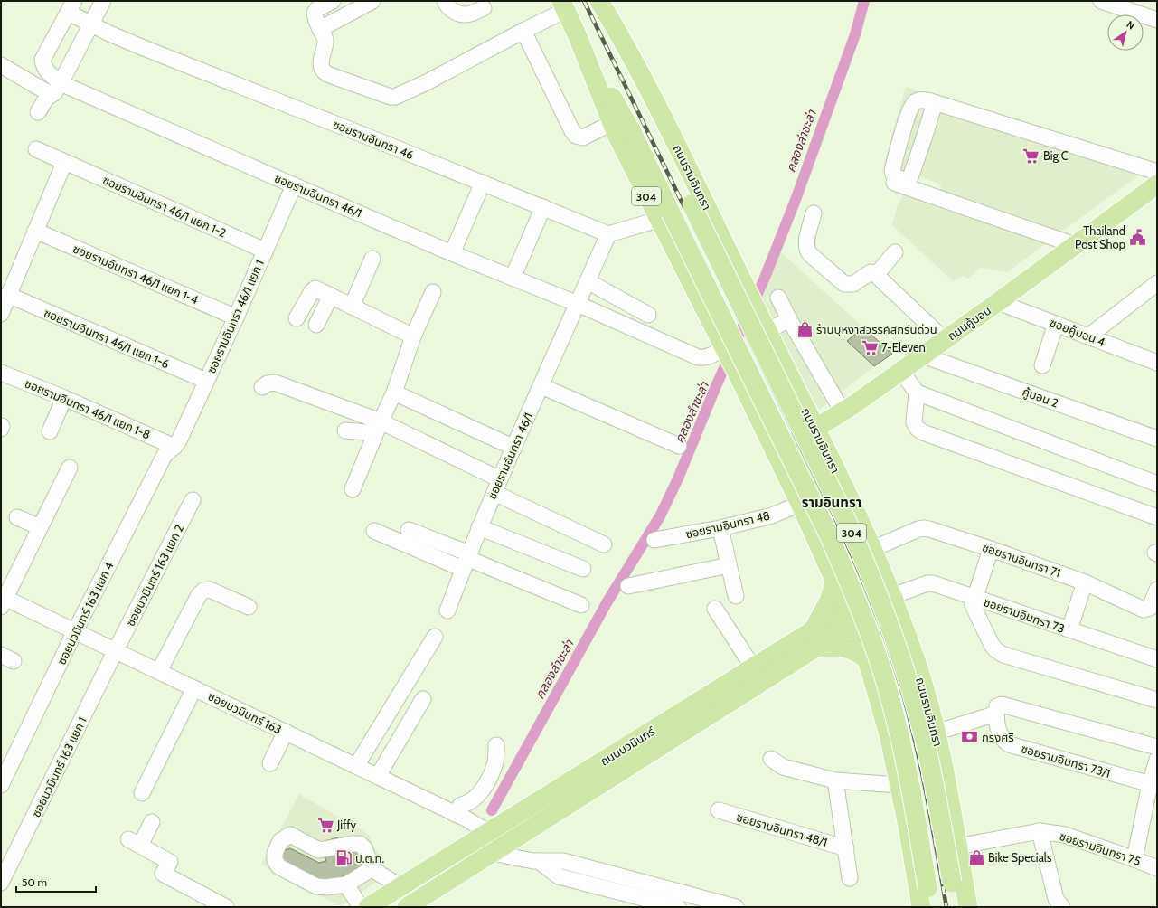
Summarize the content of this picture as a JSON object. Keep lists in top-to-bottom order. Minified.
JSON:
{"streets":{"main road":["ถนนรามอินทรา","304","ถนนคู้บอน","ถนนนวมินทร์"],"street":["ซอยรามอินทรา 46","ซอยรามอินทรา 46/1","ซอยรามอินทรา 46/1 แยก 1-2","ซอยรามอินทรา 46/1 แยก 1-4","ซอยรามอินทรา 46/1 แยก 1","ซอยคู้บอน 4","ซอยรามอินทรา 46/1 แยก 1-6","คู้บอน 2","ซอยรามอินทรา 46/1 แยก 1-8","ซอยรามอินทรา 48","ซอยรามอินทรา 71","ซอยนวมินทร์ 163 แยก 2","ซอยนวมินทร์ 163 แยก 4","ซอยรามอินทรา 73","ซอยนวมินทร์ 163","ซอยรามอินทรา 73/1","ซอยนวมินทร์ 163 แยก 1","ซอยรามอินทรา 48/1","ซอยรามอินทรา 75"]},"crossings":[["ซอยรามอินทรา 46","ซอยรามอินทรา 46/1"],["ถนนรามอินทรา","ถนนคู้บอน"],["ถนนรามอินทรา","ซอยรามอินทรา 71"],["ถนนรามอินทรา","ซอยรามอินทรา 73"],["ถนนรามอินทรา","ถนนนวมินทร์"],["ถนนรามอินทรา","ซอยรามอินทรา 75"],["ซอยรามอินทรา 46/1","304"],["ซอยรามอินทรา 46/1","ซอยรามอินทรา 46/1 แยก 1"],["304","ถนนคู้บอน"],["304","ซอยรามอินทรา 48"],["304","ถนนนวมินทร์"],["ซอยรามอินทรา 46/1 แยก 1-2","ซอยรามอินทรา 46/1 แยก 1"],["ซอยรามอินทรา 46/1 แยก 1-4","ซอยรามอินทรา 46/1 แยก 1"],["ซอยรามอินทรา 46/1 แยก 1","ซอยรามอินทรา 46/1 แยก 1-6"],["ซอยรามอินทรา 46/1 แยก 1","ซอยรามอินทรา 46/1 แยก 1-8"],["ซอยรามอินทรา 46/1 แยก 1","ซอยนวมินทร์ 163 แยก 4"],["ถนนคู้บอน","ซอยคู้บอน 4"],["ถนนคู้บอน","คู้บอน 2"],["ซอยรามอินทรา 46/1 แยก 1-8","ซอยนวมินทร์ 163 แยก 4"],["ซอยนวมินทร์ 163 แยก 2","ซอยนวมินทร์ 163"],["ซอยนวมินทร์ 163 แยก 2","ซอยนวมินทร์ 163 แยก 1"],["ซอยนวมินทร์ 163 แยก 4","ซอยนวมินทร์ 163"],["ซอยรามอินทรา 73","ถนนนวมินทร์"],["ซอยนวมินทร์ 163","ถนนนวมินทร์"],["ซอยนวมินทร์ 163","ซอยนวมินทร์ 163 แยก 1"]],"districts":["รามอินทรา"],"water":["คลองลำชะล่า"],"places":{"supermarket":["Big C","7-Eleven","Jiffy"],"public building":["Thailand Post Shop"],"shop":["ร้านบุหงาสวรรค์สกรีนด่วน","Bike Specials"],"bank":["กรุงศรี"],"fuel station":["ป.ต.ท."]},"scale_bar":"50 m","north":"top right"}
